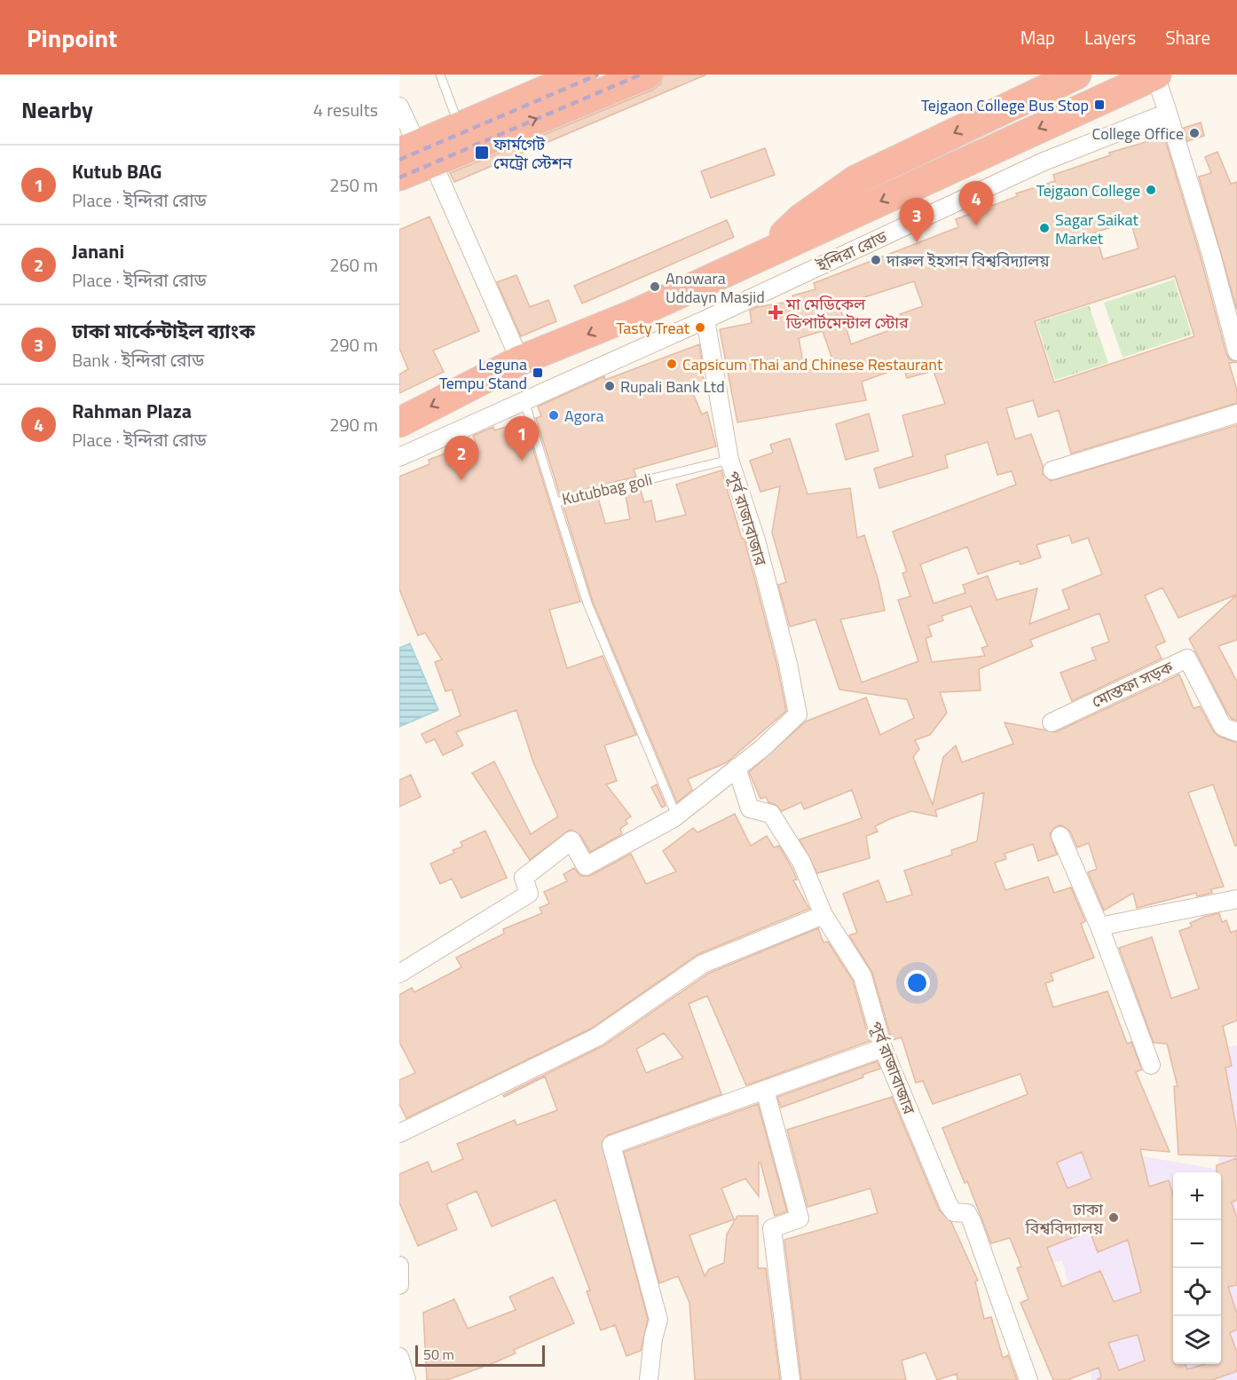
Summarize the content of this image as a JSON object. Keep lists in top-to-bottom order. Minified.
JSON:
{"streets":{"highway":["ইন্দিরা রোড"],"street":["পূর্ব রাজাবাজার","মোস্তফা সড়ক"],"lane":["Kutubbag goli"]},"crossings":[["ইন্দিরা রোড","Kutubbag goli"],["ইন্দিরা রোড","পূর্ব রাজাবাজার"],["Kutubbag goli","পূর্ব রাজাবাজার"]],"places":{"transit":["Tejgaon College Bus Stop","ফার্মগেট মেট্রো স্টেশন","Leguna Tempu Stand"],"other":["College Office","Tejgaon College","Sagar Saikat Market","দারুল ইহসান বিশ্ববিদ্যালয়","Anowara Uddayn Masjid","Tasty Treat","Capsicum Thai and Chinese Restaurant","Rupali Bank Ltd","Agora","ঢাকা বিশ্ববিদ্যালয়"],"health":["মা মেডিকেল ডিপার্টমেন্টাল স্টোর"]},"scale_bar":"50 m","page":{"header":"Pinpoint","nav":["Map","Layers","Share"],"heading":["Nearby","4 results"],"list":[{"mark":"1","name":"Kutub BAG","note":"Place · ইন্দিরা রোড","value":"250 m"},{"mark":"2","name":"Janani","note":"Place · ইন্দিরা রোড","value":"260 m"},{"mark":"3","name":"ঢাকা মার্কেন্টাইল ব্যাংক","note":"Bank · ইন্দিরা রোড","value":"290 m"},{"mark":"4","name":"Rahman Plaza","note":"Place · ইন্দিরা রোড","value":"290 m"}],"pins":["4","3","1","2"],"map_buttons":["+","−"],"scale":"50 m"}}
